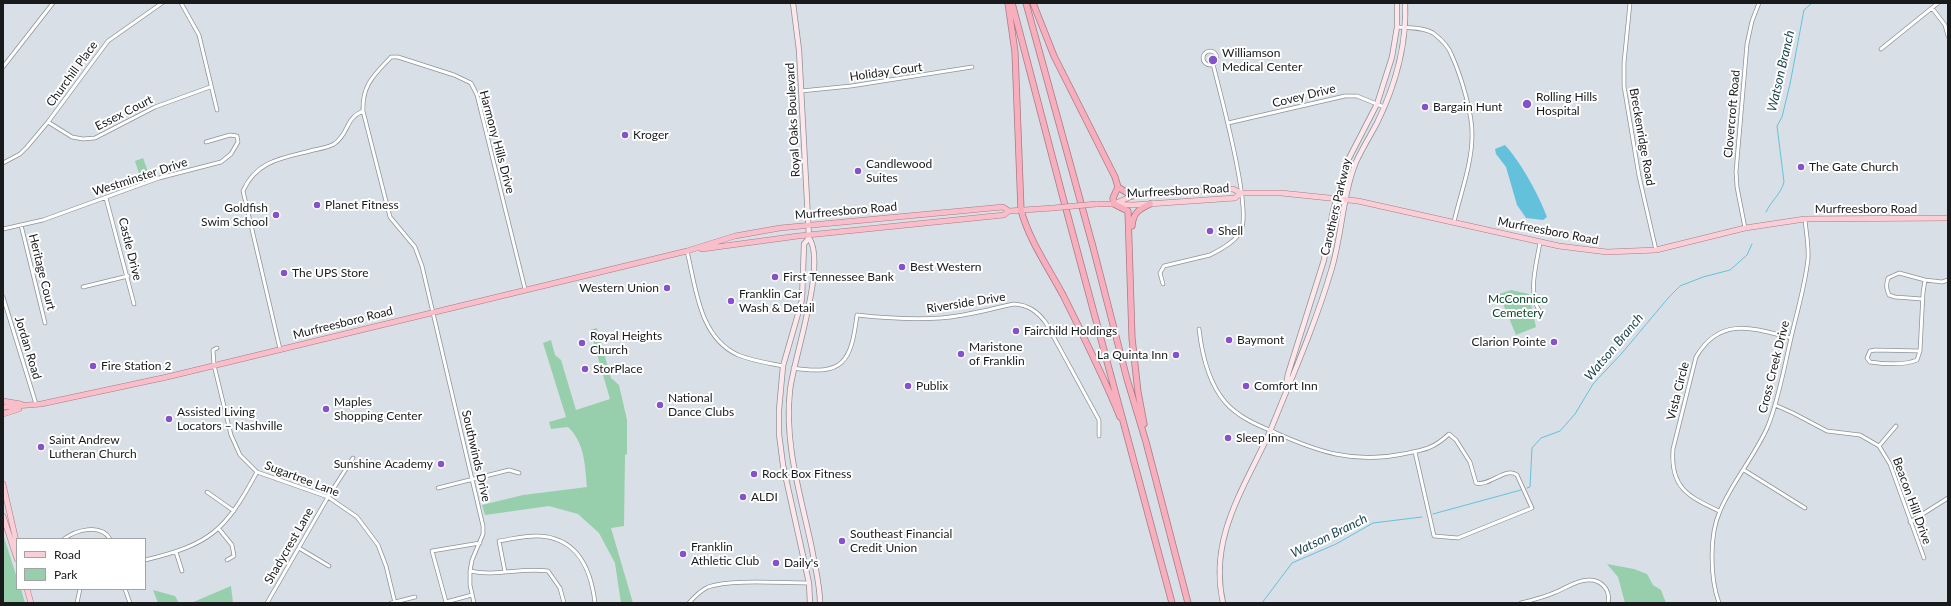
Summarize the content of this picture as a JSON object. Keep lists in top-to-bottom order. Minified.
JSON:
{"streets":{"highway":["Murfreesboro Road"],"main road":["Royal Oaks Boulevard","Carothers Parkway"],"street":["Holiday Court","Churchill Place","Covey Drive","Essex Court","Clovercroft Road","Breckenridge Road","Harmony Hills Drive","Westminster Drive","Castle Drive","Heritage Court","Riverside Drive","Jordan Road","Cross Creek Drive","Vista Circle","Southwinds Drive","Sugartree Lane","Beacon Hill Drive","Shadycrest Lane"]},"crossings":[["Holiday Court","Royal Oaks Boulevard"],["Churchill Place","Essex Court"],["Covey Drive","Carothers Parkway"],["Clovercroft Road","Murfreesboro Road"],["Royal Oaks Boulevard","Murfreesboro Road"],["Breckenridge Road","Murfreesboro Road"],["Harmony Hills Drive","Murfreesboro Road"],["Harmony Hills Drive","Southwinds Drive"],["Westminster Drive","Castle Drive"],["Westminster Drive","Heritage Court"],["Murfreesboro Road","Carothers Parkway"],["Murfreesboro Road","Jordan Road"],["Murfreesboro Road","Cross Creek Drive"],["Murfreesboro Road","Southwinds Drive"],["Murfreesboro Road","Sugartree Lane"],["Cross Creek Drive","Vista Circle"],["Cross Creek Drive","Beacon Hill Drive"],["Sugartree Lane","Shadycrest Lane"]],"water":["Watson Branch"],"parks":["McConnico Cemetery"],"places":["Williamson Medical Center","Rolling Hills Hospital","Bargain Hunt","Kroger","The Gate Church","Candlewood Suites","Planet Fitness","Goldfish Swim School","Shell","Best Western","The UPS Store","First Tennessee Bank","Western Union","Franklin Car Wash & Detail","Fairchild Holdings","Baymont","Clarion Pointe","Royal Heights Church","Maristone of Franklin","La Quinta Inn","Fire Station 2","StorPlace","Publix","Comfort Inn","National Dance Clubs","Maples Shopping Center","Assisted Living Locators – Nashville","Sleep Inn","Saint Andrew Lutheran Church","Sunshine Academy","Rock Box Fitness","ALDI","Southeast Financial Credit Union","Franklin Athletic Club","Daily's"],"legend":["Road","Park"]}
